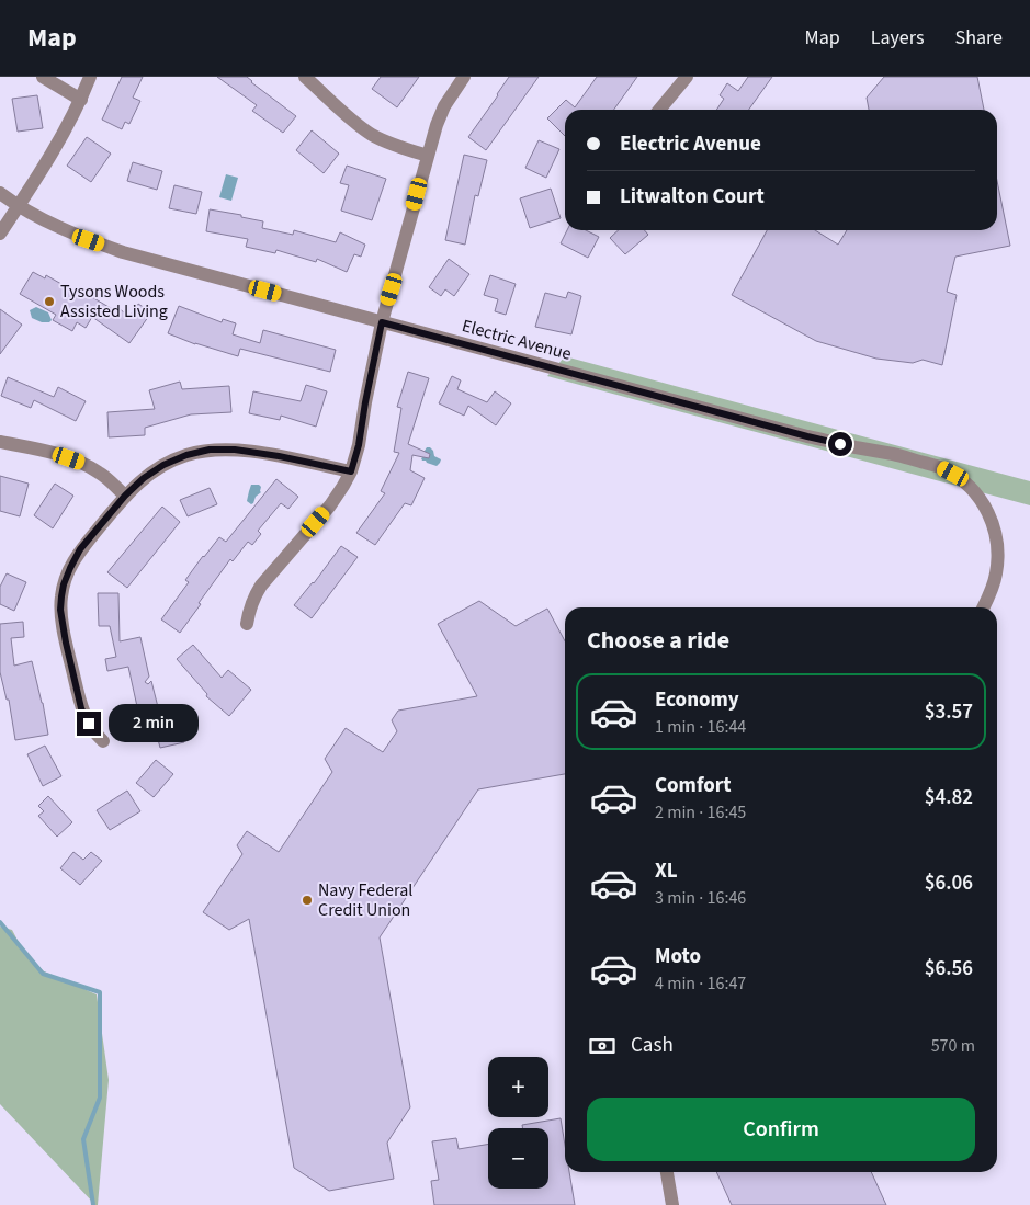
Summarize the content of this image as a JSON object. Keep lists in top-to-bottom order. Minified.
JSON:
{"streets":{"street":["Electric Avenue"]},"places":["Tysons Woods Assisted Living","Navy Federal Credit Union"],"page":{"header":"Map","nav":["Map","Layers","Share"],"banner":["Electric Avenue","Litwalton Court"],"heading":"Choose a ride","list":[{"name":"Economy","note":"1 min · 16:44","value":"$3.57"},{"name":"Comfort","note":"2 min · 16:45","value":"$4.82"},{"name":"XL","note":"3 min · 16:46","value":"$6.06"},{"name":"Moto","note":"4 min · 16:47","value":"$6.56"}],"bubble":"2 min","pay":["Cash","570 m"],"map_buttons":["+","−"],"buttons":"Confirm"}}
